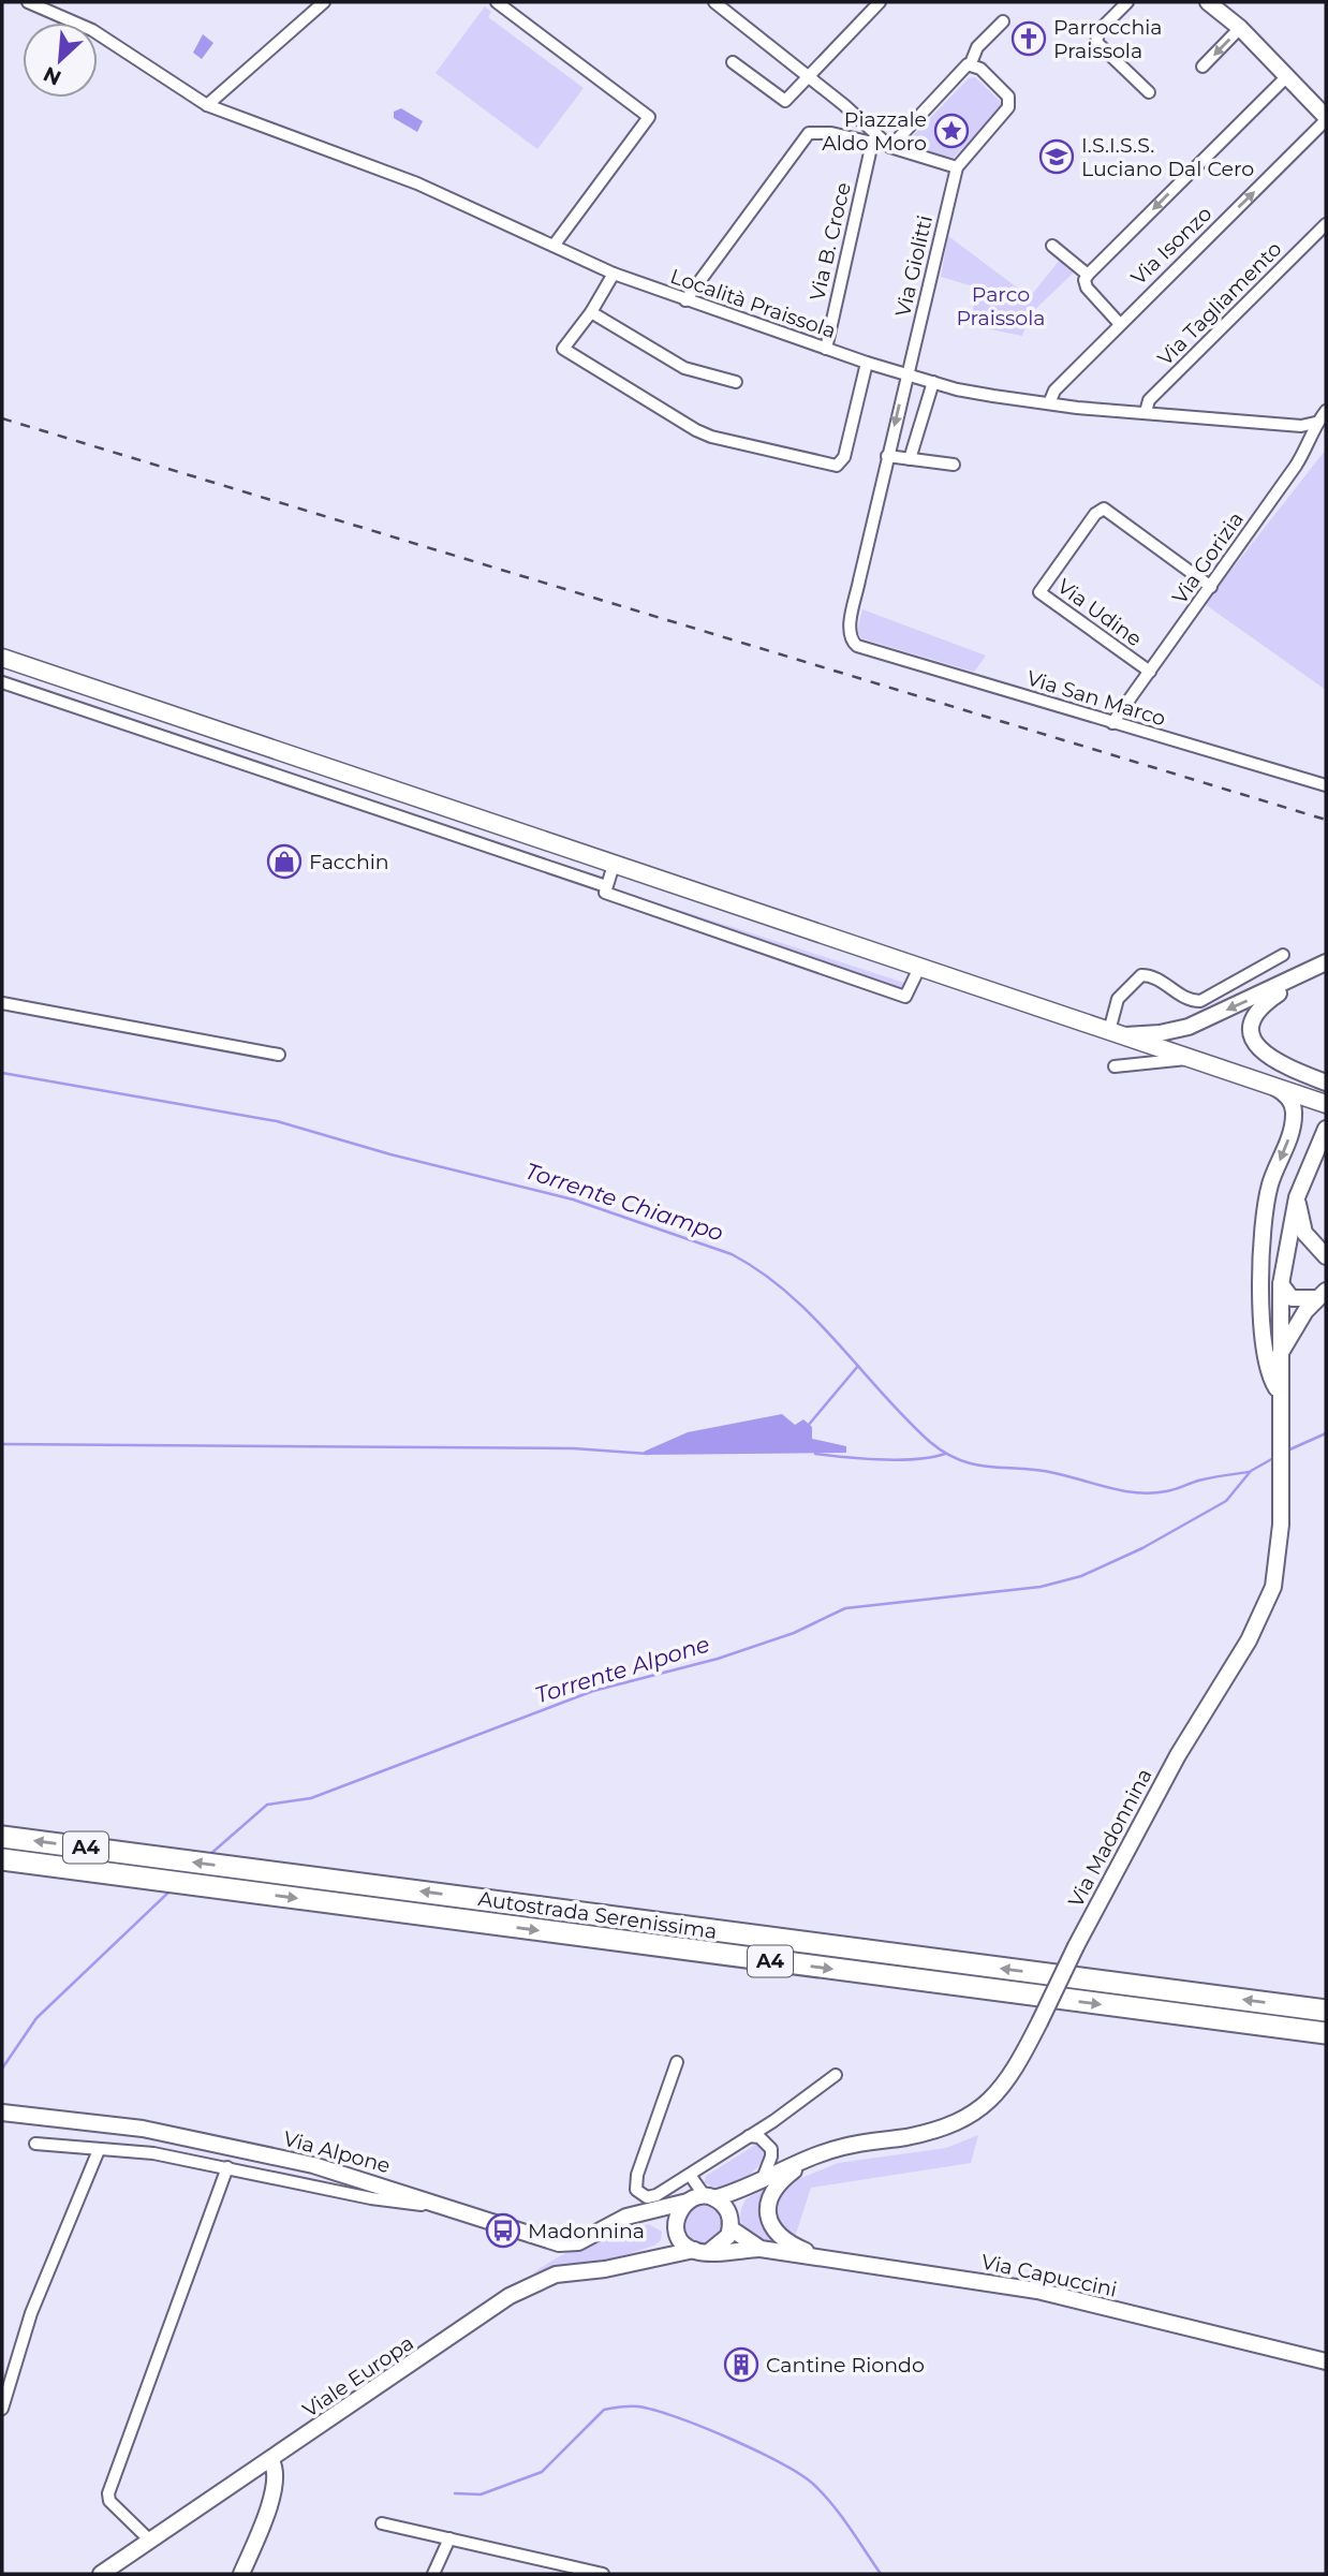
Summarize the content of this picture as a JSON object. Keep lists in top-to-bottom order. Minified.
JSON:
{"streets":{"highway":["A4","Autostrada Serenissima"],"main road":["Via Madonnina","Via Alpone","Via Capuccini","Viale Europa"],"street":["Via B. Croce","Via Isonzo","Via Giolitti","Località Praissola","Via Tagliamento","Via Gorizia","Via Udine","Via San Marco"]},"crossings":[["Via B. Croce","Località Praissola"],["Via Isonzo","Località Praissola"],["Via Giolitti","Località Praissola"],["Via Giolitti","Via San Marco"],["Località Praissola","Via Tagliamento"],["Località Praissola","Via Gorizia"],["Via Gorizia","Via Udine"],["Via Gorizia","Via San Marco"],["Via Madonnina","Via Alpone"],["Via Madonnina","Via Capuccini"],["Via Madonnina","Viale Europa"],["Via Alpone","Via Capuccini"],["Via Alpone","Viale Europa"],["Via Capuccini","Viale Europa"]],"water":["Torrente Chiampo","Torrente Alpone"],"parks":["Parco Praissola"],"places":{"church":["Parrocchia Praissola"],"place":["Piazzale Aldo Moro"],"school or university":["I.S.I.S.S. Luciano Dal Cero"],"shop":["Facchin"],"bus stop":["Madonnina"],"building":["Cantine Riondo"]},"north":"bottom left"}
